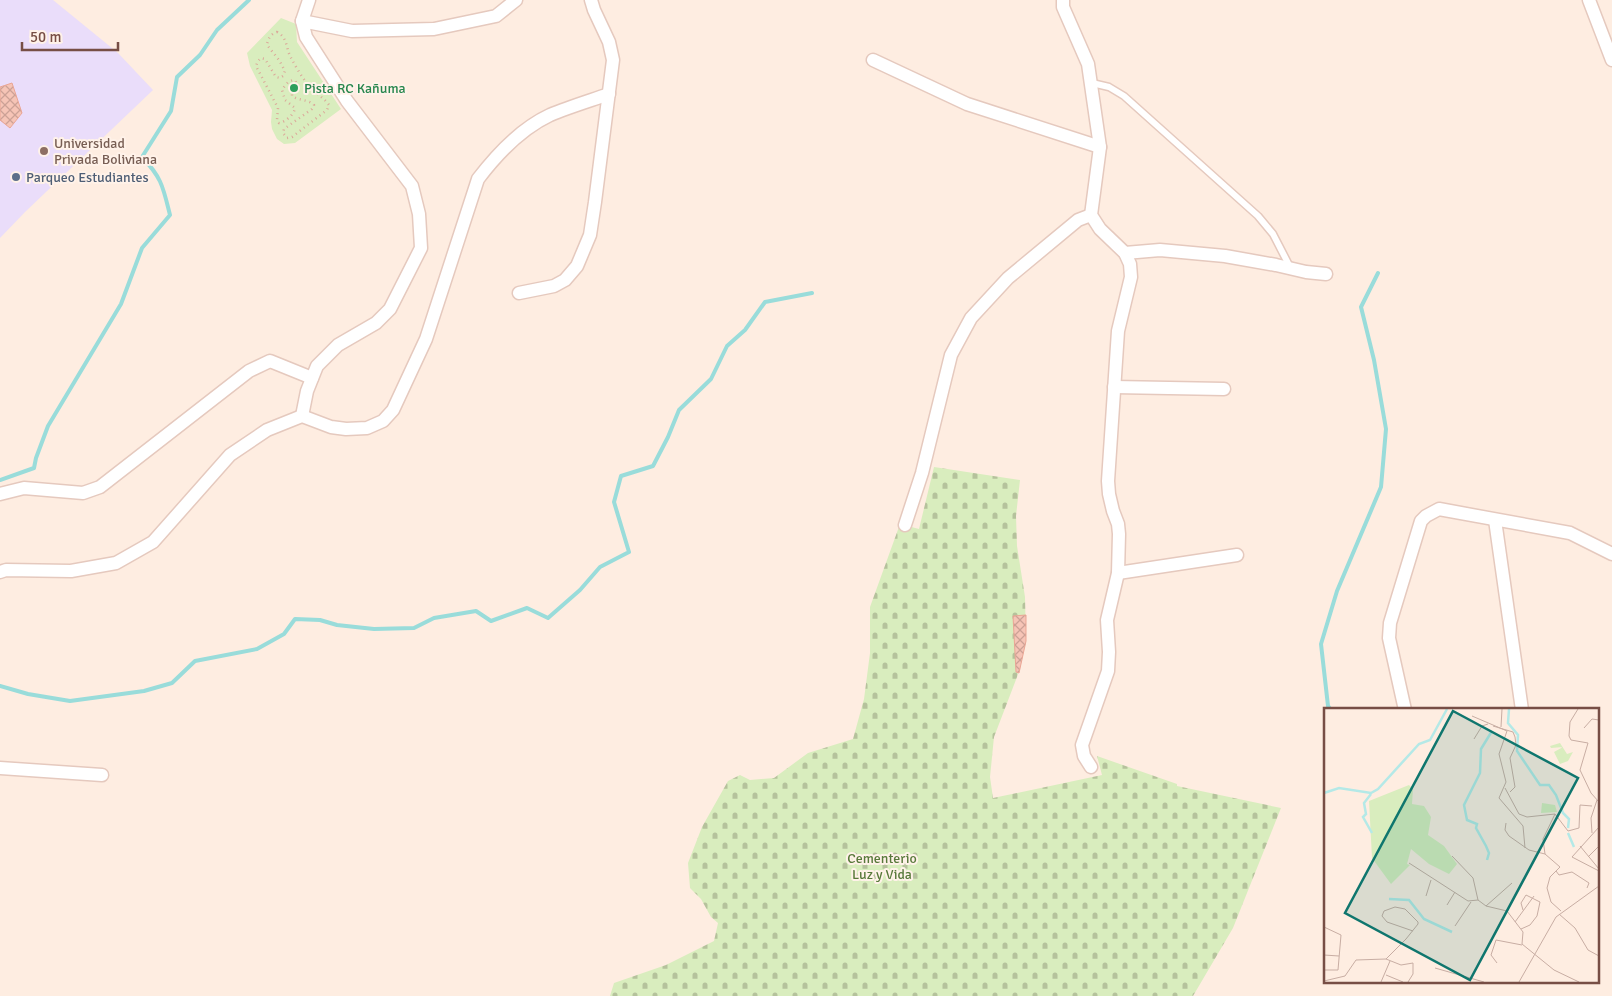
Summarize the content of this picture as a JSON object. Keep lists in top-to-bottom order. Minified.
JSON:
{"parks":["Cementerio Luz y Vida"],"places":["Pista RC Kañuma","Universidad Privada Boliviana","Parqueo Estudiantes"],"scale_bar":"50 m"}
